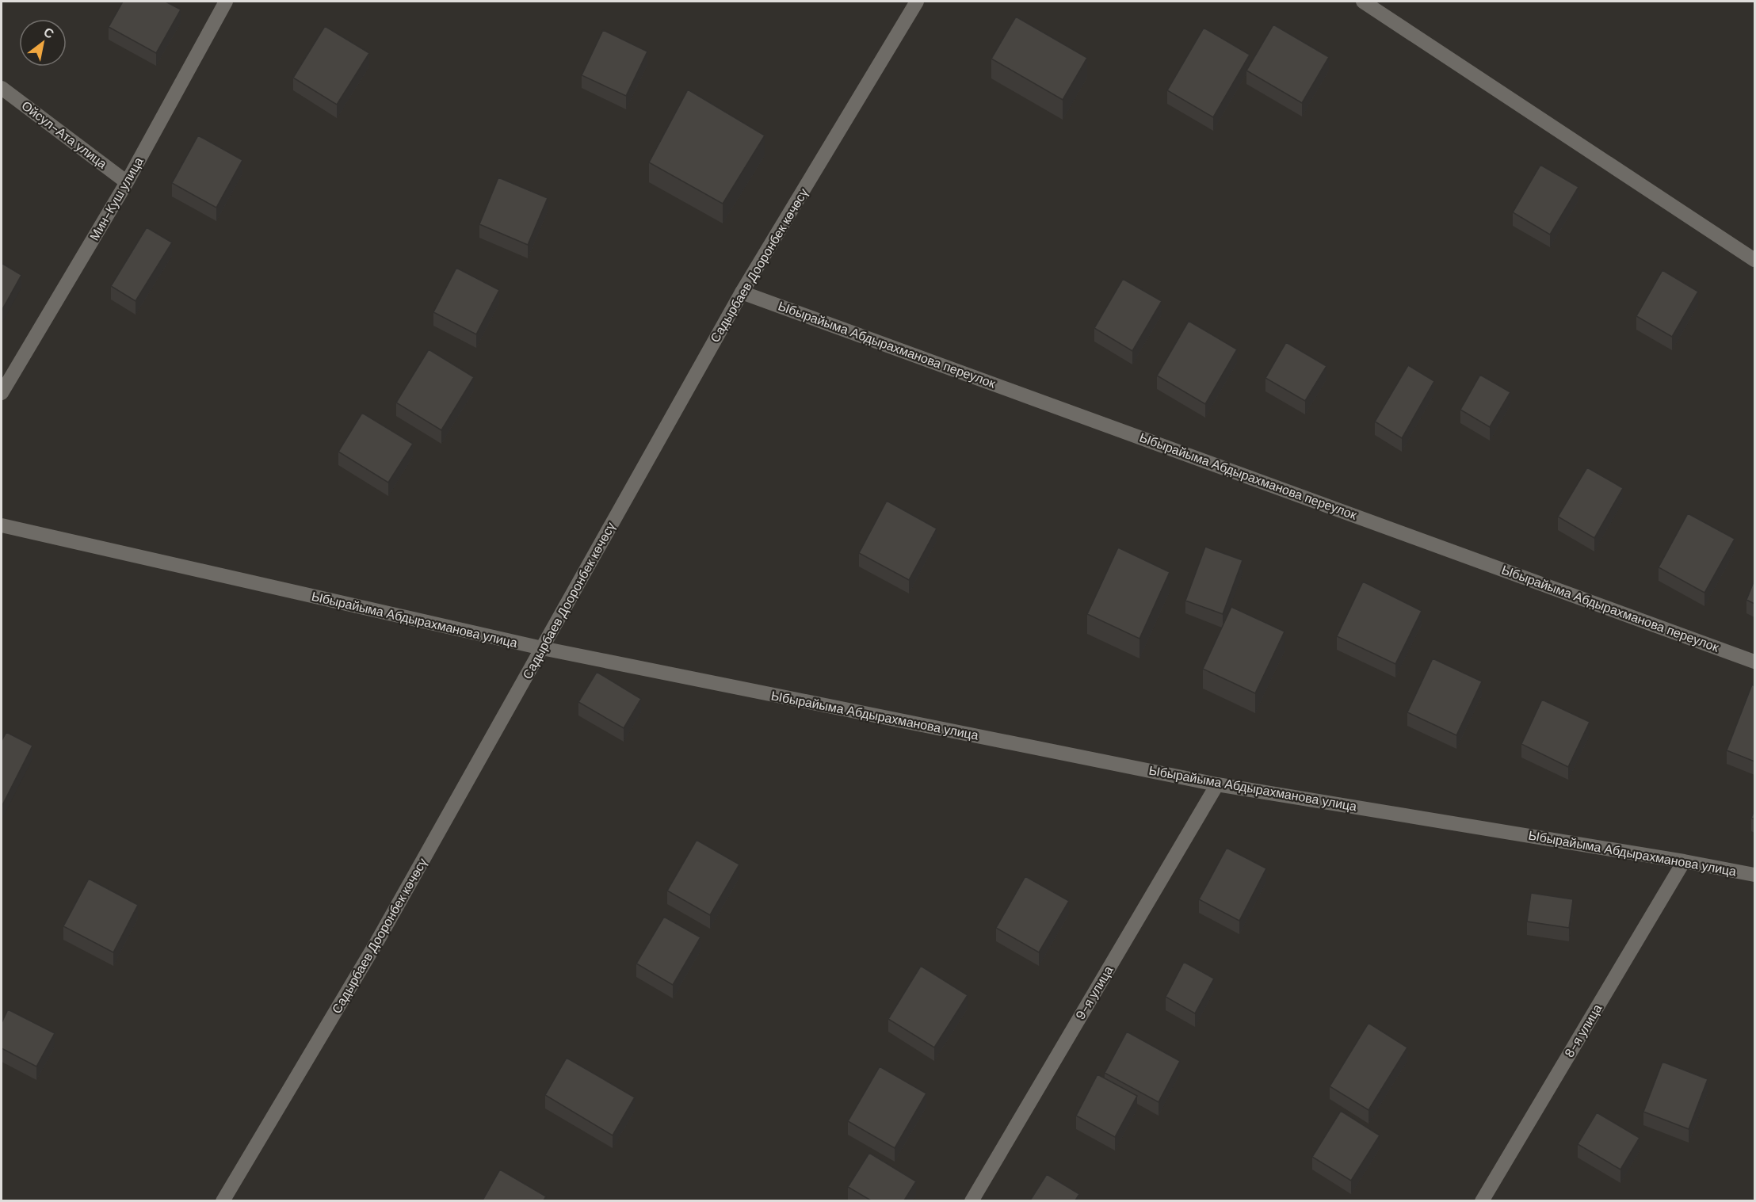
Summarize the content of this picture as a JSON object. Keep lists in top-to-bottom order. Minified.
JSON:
{"streets":{"street":["Ойсул-Ата улица","Мин-Куш улица","Садырбаев Дооронбек көчөсү","Ыбырайыма Абдырахманова переулок","Ыбырайыма Абдырахманова улица","9-я улица","8-я улица"]},"crossings":[["Ойсул-Ата улица","Мин-Куш улица"],["Садырбаев Дооронбек көчөсү","Ыбырайыма Абдырахманова переулок"],["Садырбаев Дооронбек көчөсү","Ыбырайыма Абдырахманова улица"],["Ыбырайыма Абдырахманова улица","9-я улица"],["Ыбырайыма Абдырахманова улица","8-я улица"]],"north":"top right"}
